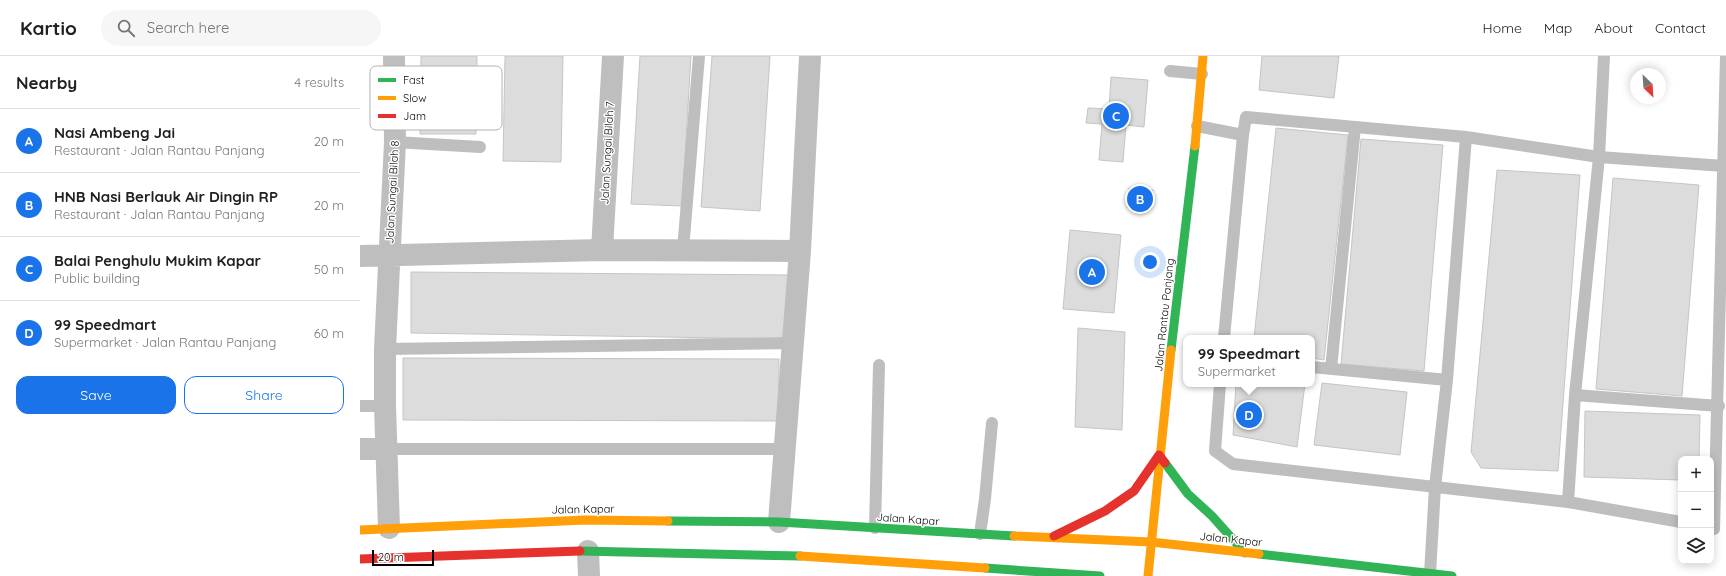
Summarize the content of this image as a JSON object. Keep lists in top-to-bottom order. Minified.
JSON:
{"streets":{"main road":["Jalan Rantau Panjang","Jalan Kapar"],"street":["Jalan Sungai Bilah 7","Jalan Sungai Bilah 8"]},"crossings":[["Jalan Sungai Bilah 8","Jalan Kapar"],["Jalan Rantau Panjang","Jalan Kapar"]],"legend":["Fast","Slow","Jam"],"scale_bar":"20 m","north":"bottom right","page":{"header":"Kartio","search":"Search here","nav":["Home","Map","About","Contact"],"heading":["Nearby","4 results"],"pins":["C","B","A","D"],"list":[{"mark":"A","name":"Nasi Ambeng Jai","note":"Restaurant · Jalan Rantau Panjang","value":"20 m"},{"mark":"B","name":"HNB Nasi Berlauk Air Dingin RP","note":"Restaurant · Jalan Rantau Panjang","value":"20 m"},{"mark":"C","name":"Balai Penghulu Mukim Kapar","note":"Public building","value":"50 m"},{"mark":"D","name":"99 Speedmart","note":"Supermarket · Jalan Rantau Panjang","value":"60 m"}],"popup":["99 Speedmart","Supermarket"],"buttons":["Save","Share"],"map_buttons":["+","−"],"scale":"20 m"}}
